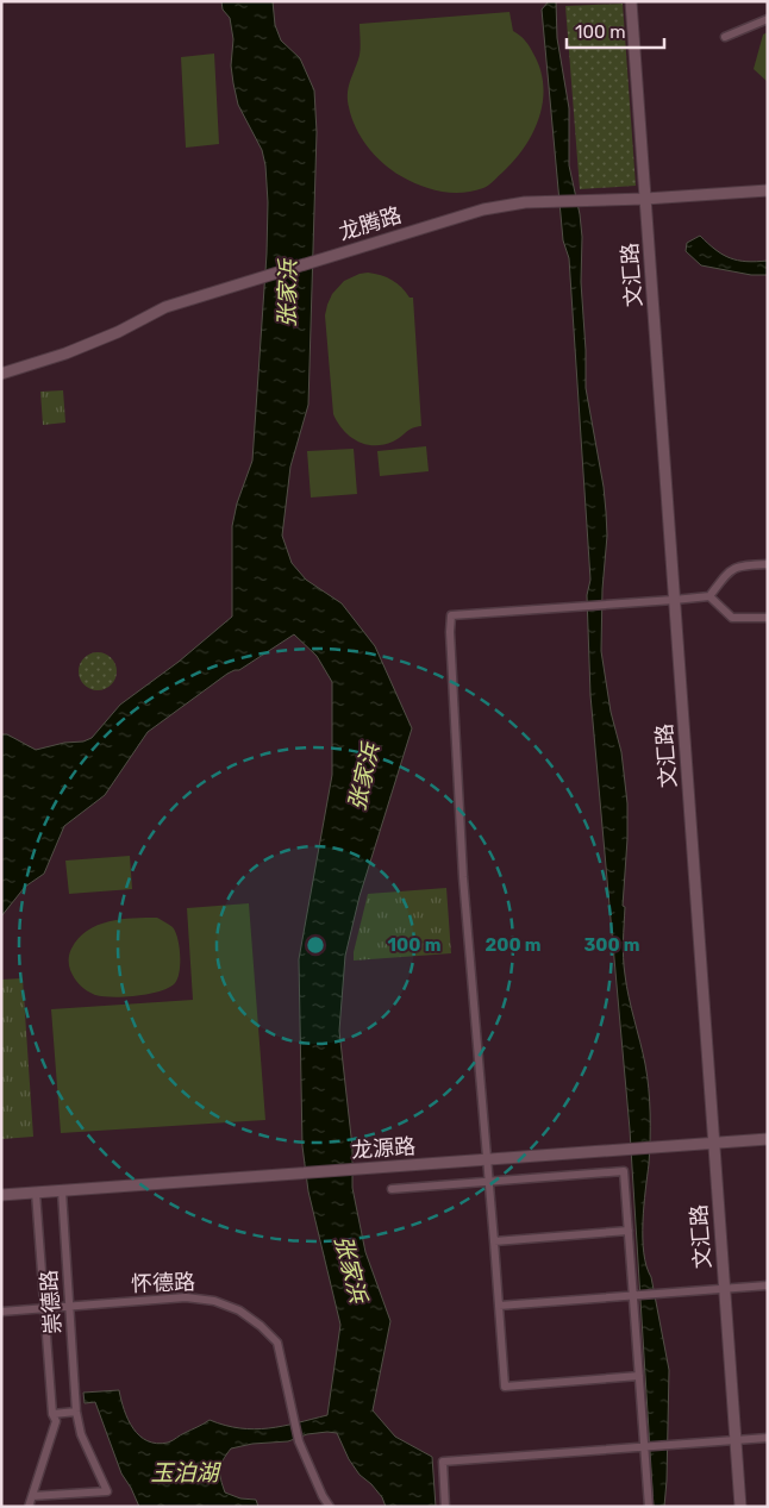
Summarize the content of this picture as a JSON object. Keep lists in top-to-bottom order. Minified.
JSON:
{"streets":{"main road":["龙腾路","文汇路","龙源路"],"street":["怀德路","崇德路"]},"crossings":[["龙腾路","文汇路"],["文汇路","龙源路"],["龙源路","崇德路"],["怀德路","崇德路"]],"water":["张家浜","玉泊湖"],"scale_bar":"100 m","rings":["100 m","200 m","300 m"]}
